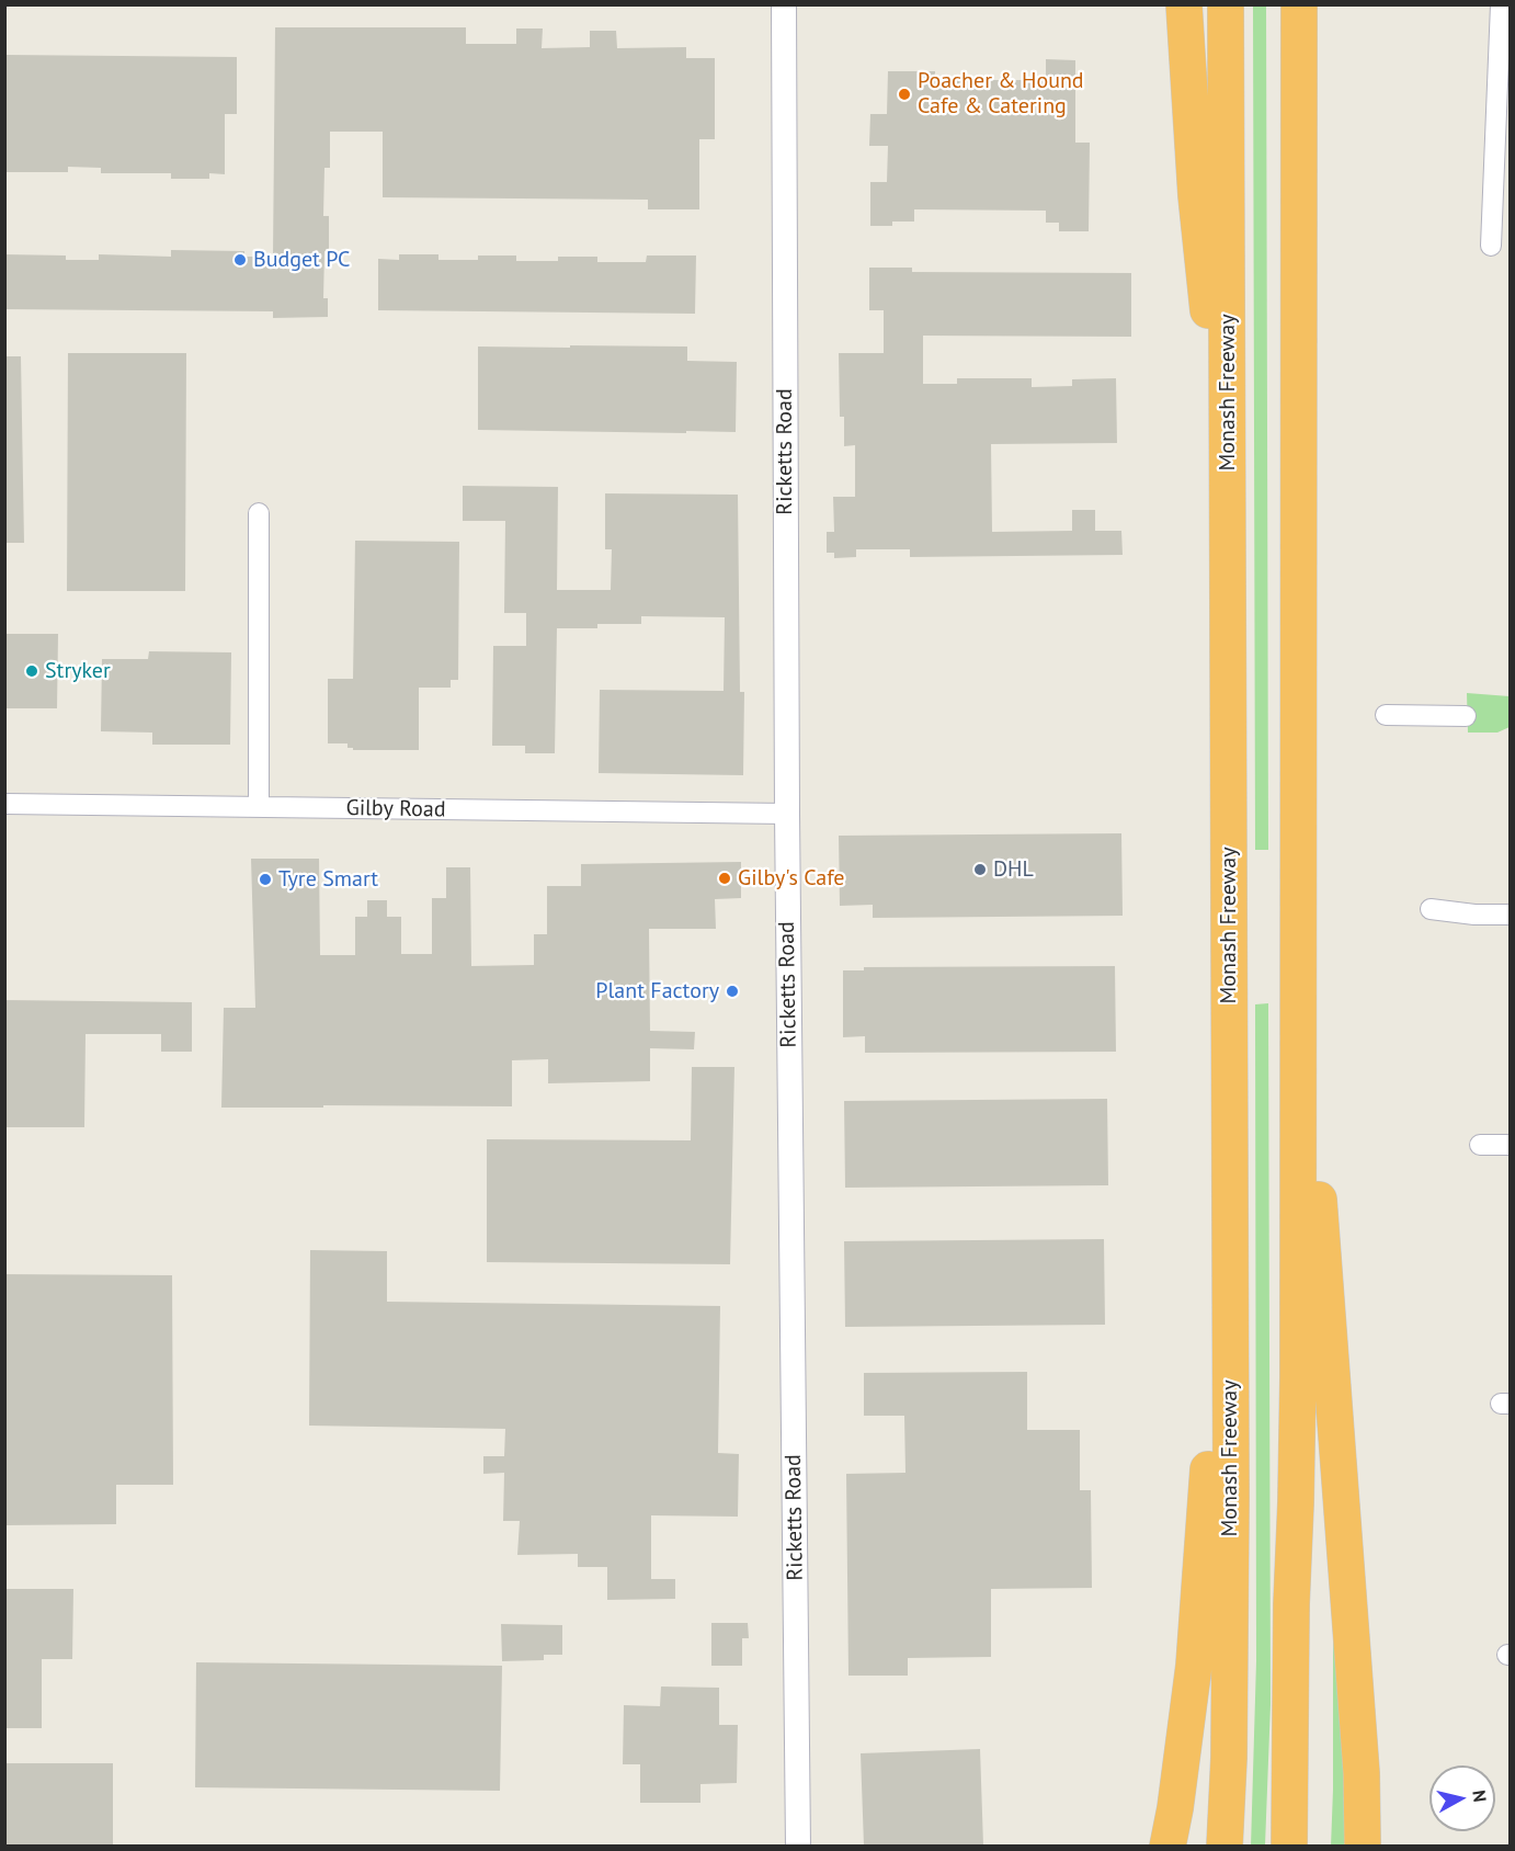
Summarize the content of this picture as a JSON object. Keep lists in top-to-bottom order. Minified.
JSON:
{"streets":{"highway":["Monash Freeway"],"street":["Ricketts Road","Gilby Road"]},"crossings":[["Ricketts Road","Gilby Road"]],"places":["Poacher & Hound Cafe & Catering","Budget PC","Stryker","DHL","Gilby's Cafe","Tyre Smart","Plant Factory"],"north":"right"}
